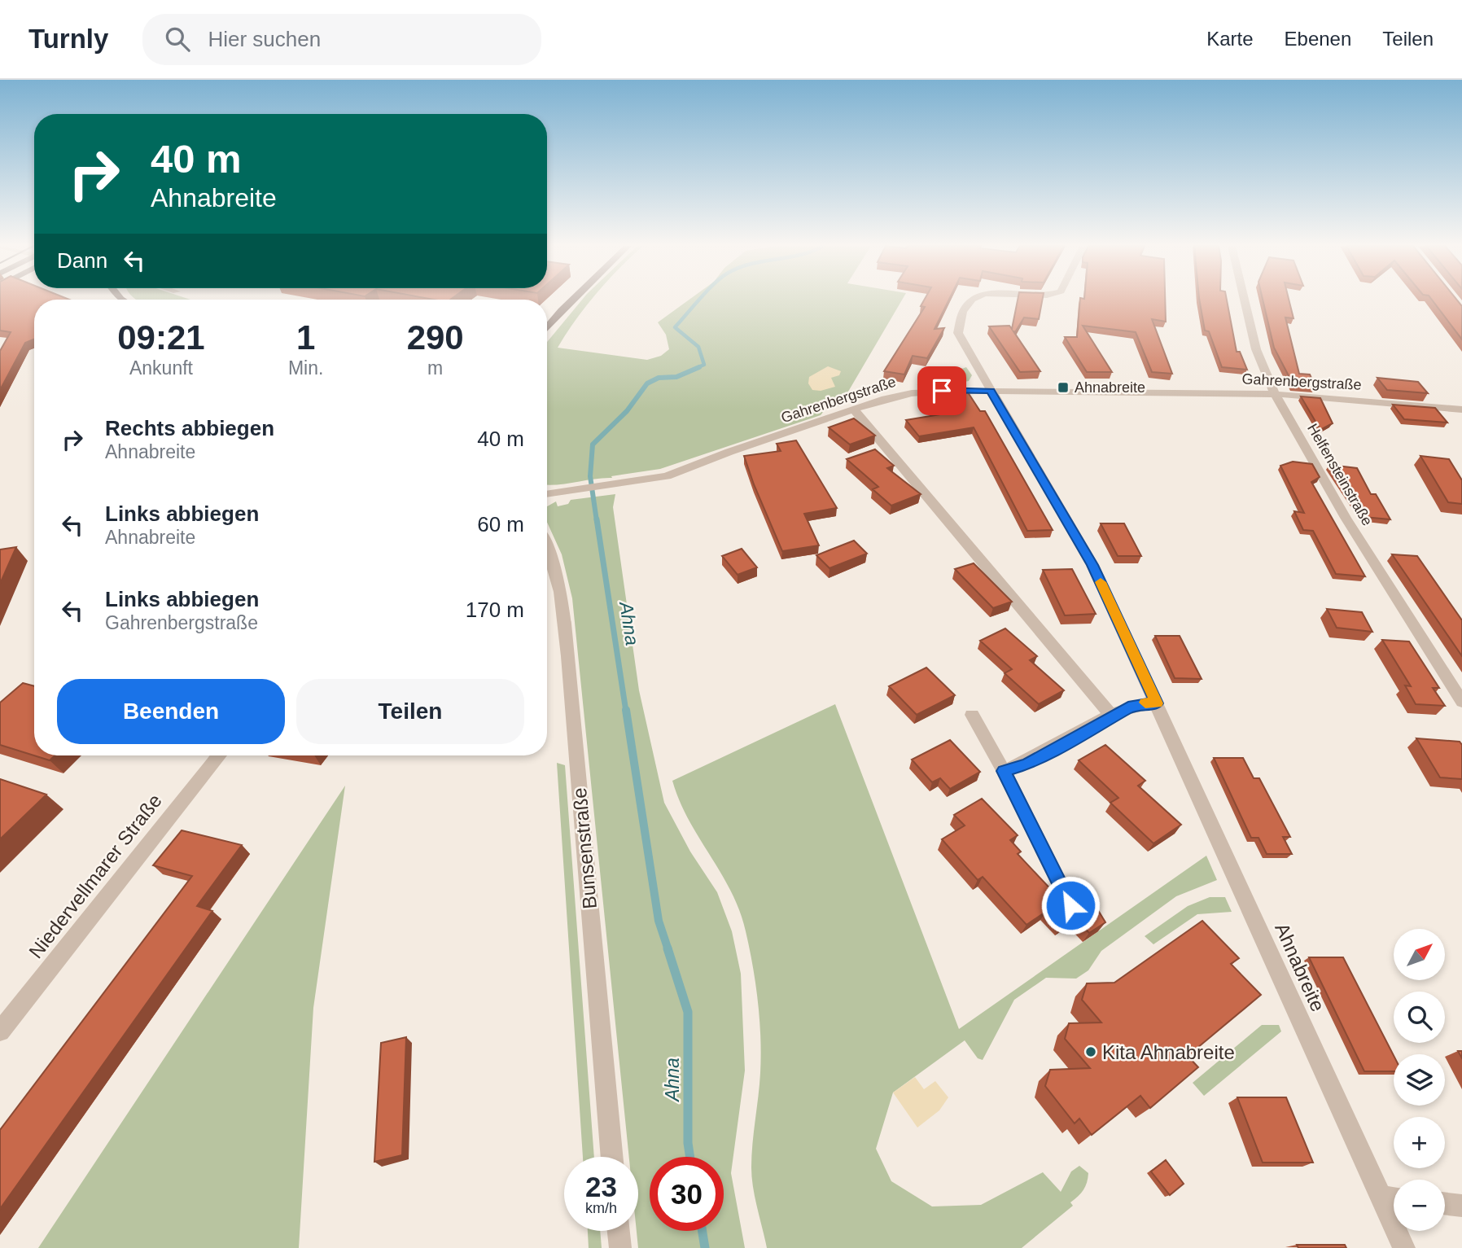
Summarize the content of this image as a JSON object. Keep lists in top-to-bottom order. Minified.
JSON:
{"streets":{"street":["Gahrenbergstraße","Helfensteinstraße","Bunsenstraße","Niedervellmarer Straße","Ahnabreite"]},"crossings":[["Gahrenbergstraße","Helfensteinstraße"],["Gahrenbergstraße","Ahnabreite"]],"water":["Ahna"],"places":{"transit":["Ahnabreite"],"other":["Kita Ahnabreite"]},"north":"top right","page":{"header":"Turnly","search":"Hier suchen","nav":["Karte","Ebenen","Teilen"],"turn":["40 m","Ahnabreite"],"then":"Dann","eta":["09:21","Ankunft","1","Min.","290","m"],"list":[{"name":"Rechts abbiegen","note":"Ahnabreite","value":"40 m"},{"name":"Links abbiegen","note":"Ahnabreite","value":"60 m"},{"name":"Links abbiegen","note":"Gahrenbergstraße","value":"170 m"}],"buttons":["Beenden","Teilen"],"map_buttons":["+","−"],"speed":"23 km/h","limit":"30"}}
